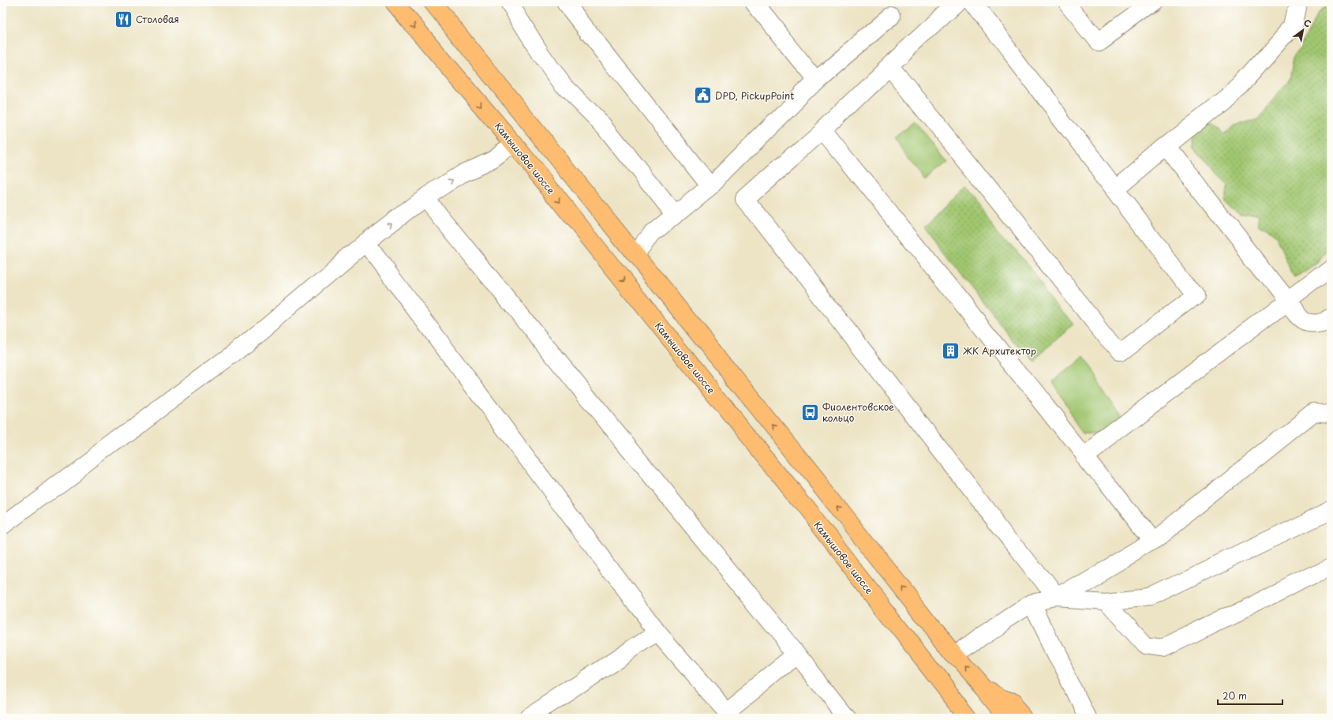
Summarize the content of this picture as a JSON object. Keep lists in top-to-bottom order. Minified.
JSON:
{"streets":{"main road":["Камышовое шоссе"]},"places":{"restaurant":["Столовая"],"public building":["DPD, PickupPoint"],"building":["ЖК Архитектор"],"bus stop":["Фиолентовское кольцо"]},"scale_bar":"20 m","north":"top right"}
